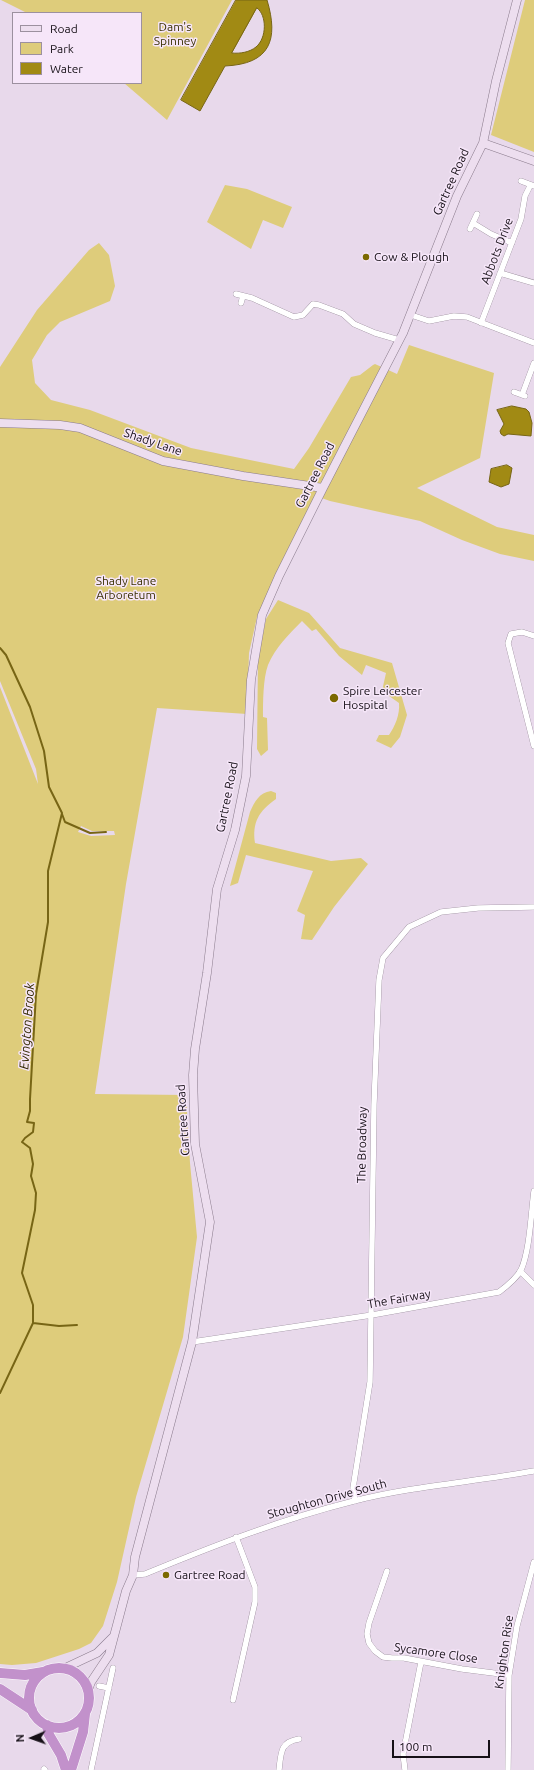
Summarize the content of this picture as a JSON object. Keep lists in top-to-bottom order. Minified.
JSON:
{"streets":{"main road":["Gartree Road","Shady Lane"],"street":["Abbots Drive","The Broadway","The Fairway","Stoughton Drive South","Knighton Rise","Sycamore Close"]},"crossings":[["Gartree Road","Shady Lane"],["Gartree Road","The Fairway"],["Gartree Road","Stoughton Drive South"],["The Broadway","The Fairway"],["The Broadway","Stoughton Drive South"],["Knighton Rise","Sycamore Close"]],"water":["Evington Brook"],"parks":["Dam's Spinney","Shady Lane Arboretum"],"places":["Cow & Plough","Spire Leicester Hospital","Gartree Road"],"legend":["Road","Park","Water"],"scale_bar":"100 m","north":"left"}
